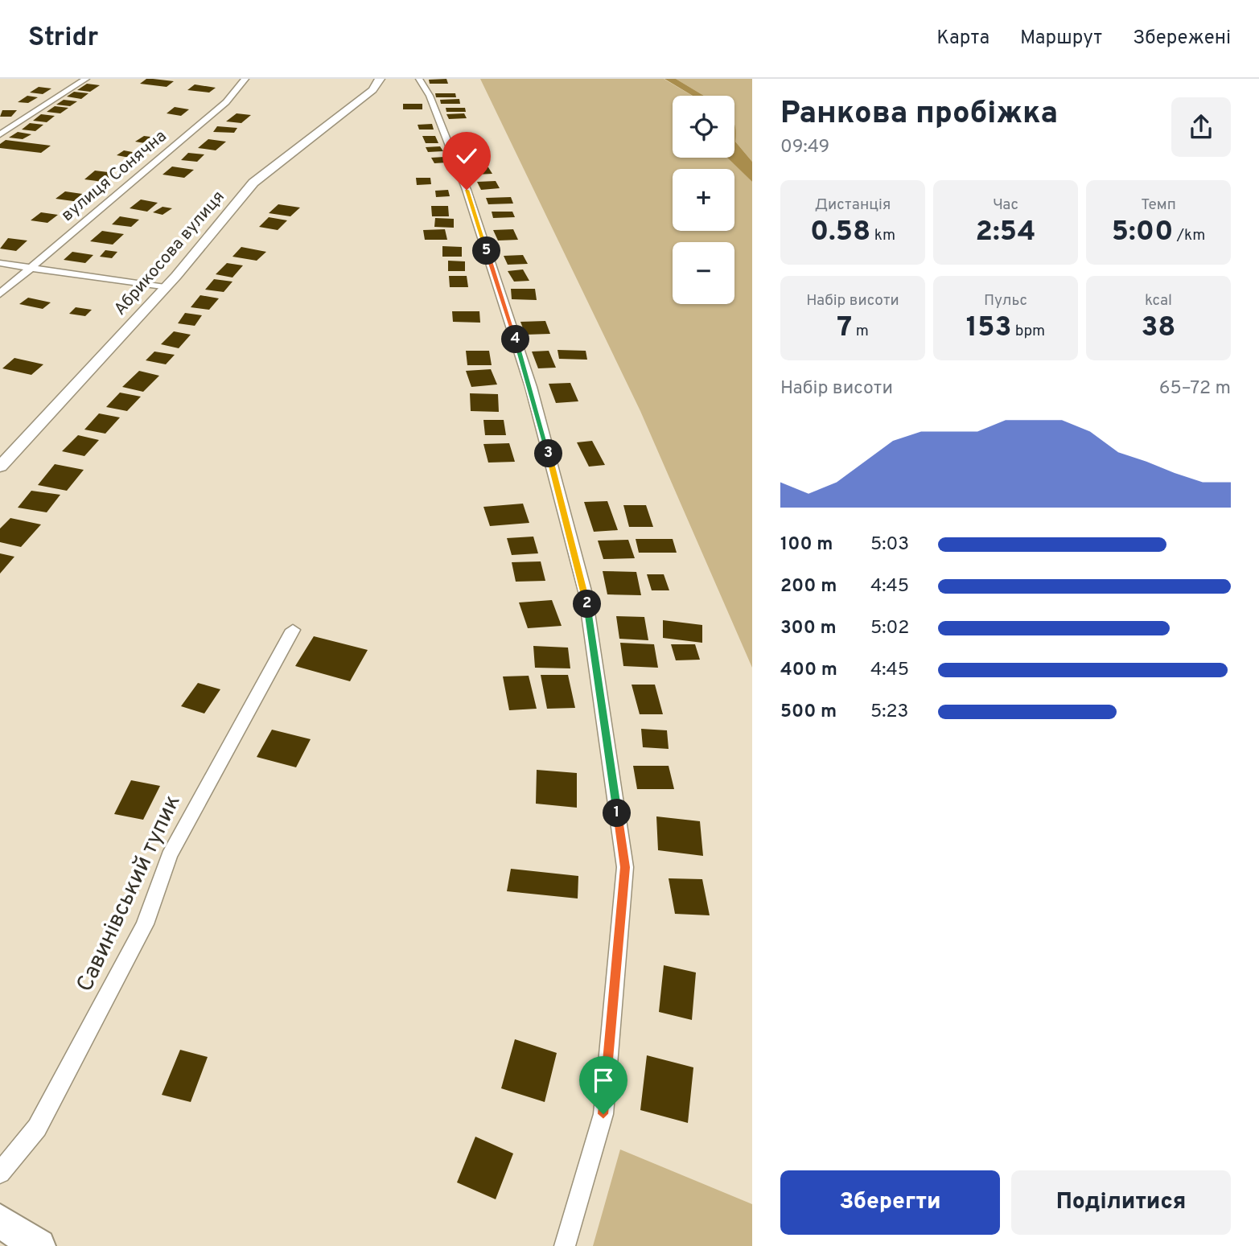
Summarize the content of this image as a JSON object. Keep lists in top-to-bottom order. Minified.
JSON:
{"streets":{"street":["вулиця Сонячна","Абрикосова вулиця","Савинівський тупик"]},"page":{"header":"Stridr","nav":["Карта","Маршрут","Збережені"],"heading":["Ранкова пробіжка","09:49"],"map_buttons":["+","−"],"stats":[["Дистанція","0.58 km"],["Час","2:54"],["Темп","5:00 /km"],["Набір висоти","7 m"],["Пульс","153 bpm"],["kcal","38"]],"pins":["5","4","3","2","1"],"chart":["Набір висоти","65–72 m"],"list":[{"name":"100 m","note":"5:03"},{"name":"200 m","note":"4:45"},{"name":"300 m","note":"5:02"},{"name":"400 m","note":"4:45"},{"name":"500 m","note":"5:23"}],"buttons":["Зберегти","Поділитися"]}}
